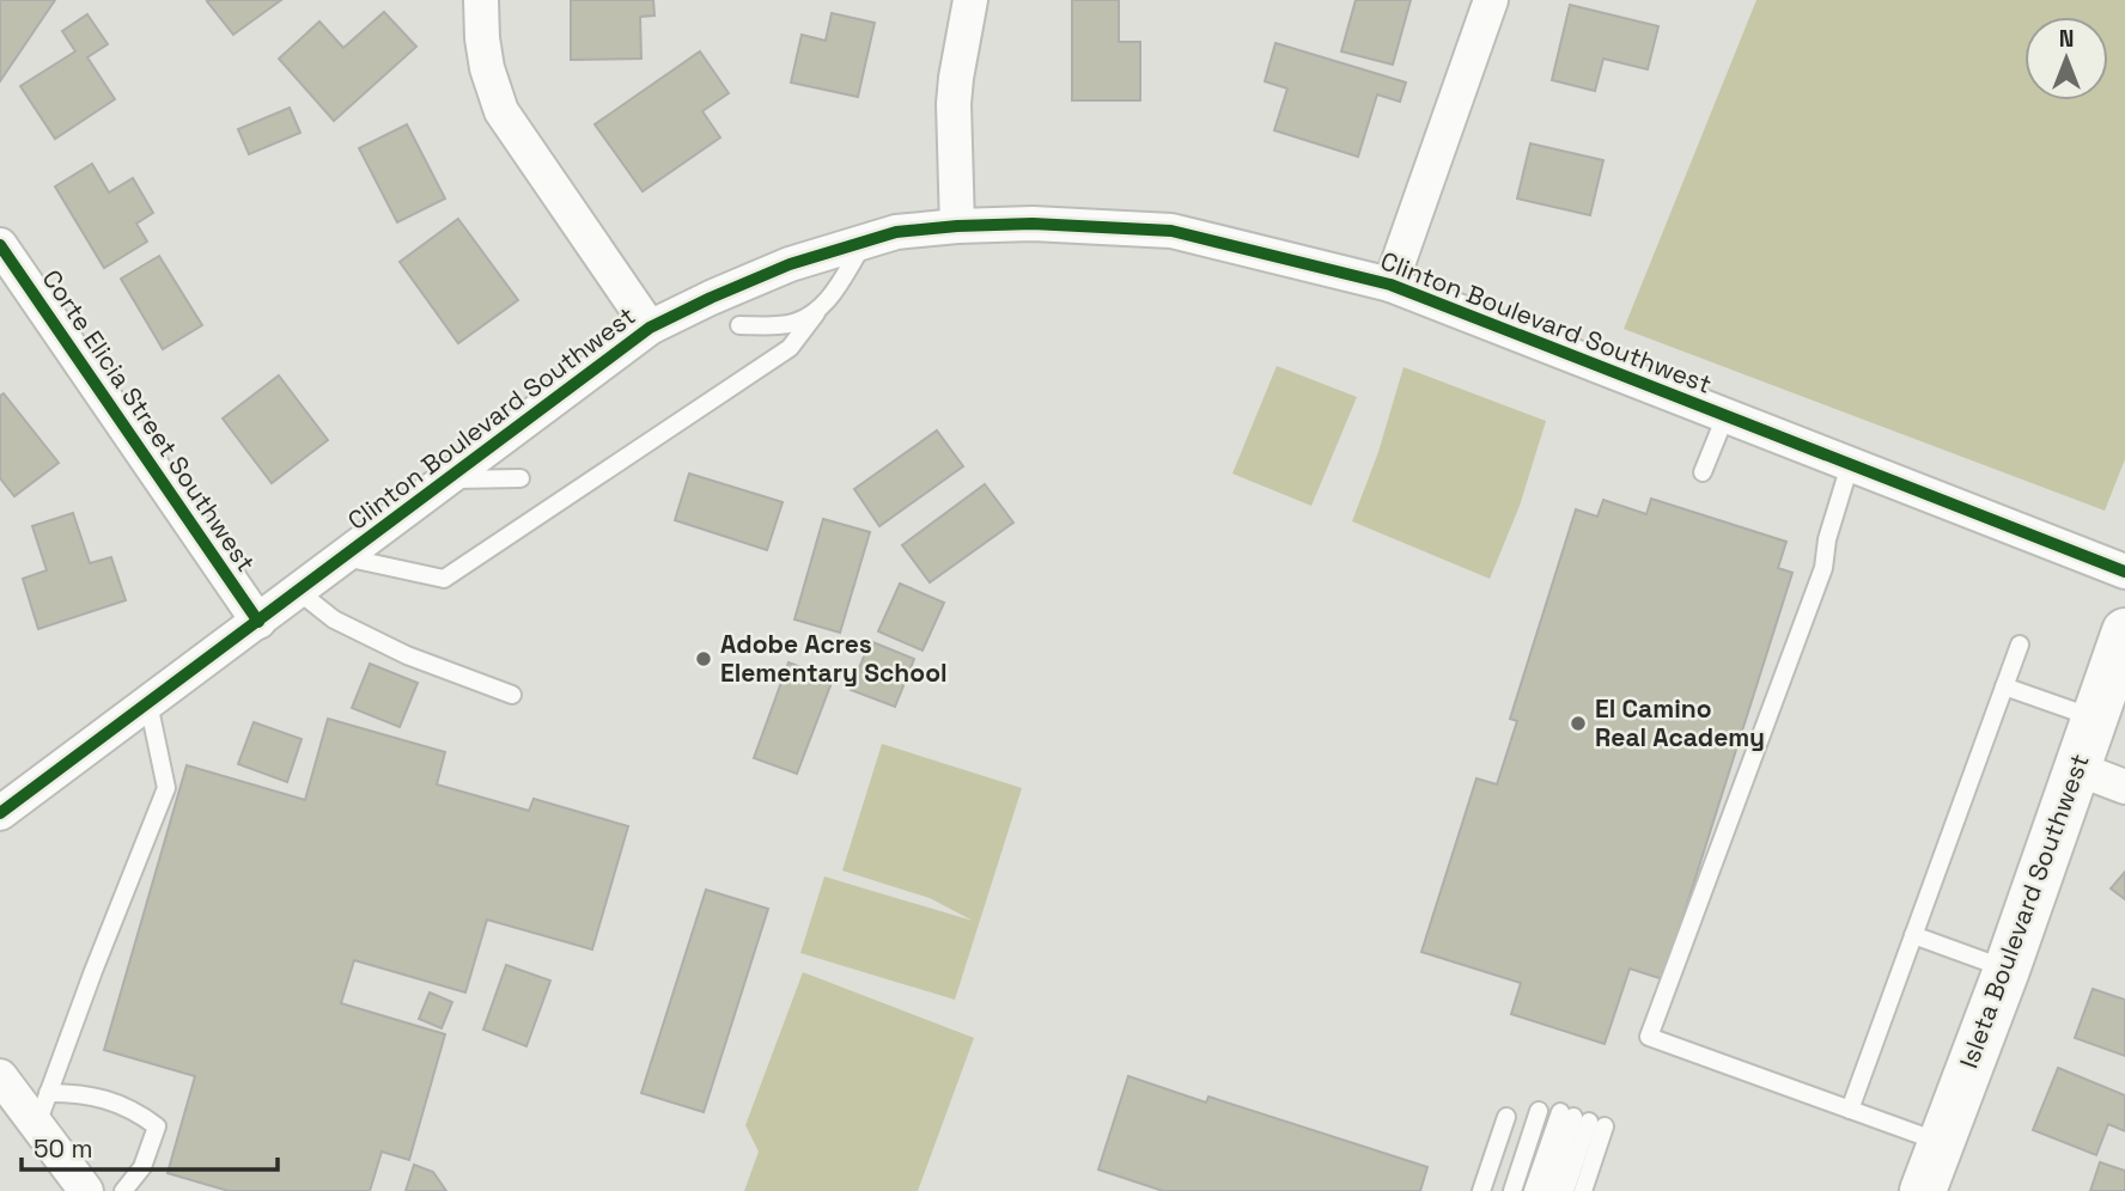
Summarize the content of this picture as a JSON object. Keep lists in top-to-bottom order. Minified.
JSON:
{"streets":{"main road":["Isleta Boulevard Southwest"],"street":["Clinton Boulevard Southwest","Corte Elicia Street Southwest"]},"crossings":[["Clinton Boulevard Southwest","Corte Elicia Street Southwest"]],"places":["Adobe Acres Elementary School","El Camino Real Academy"],"scale_bar":"50 m","north":"top"}
